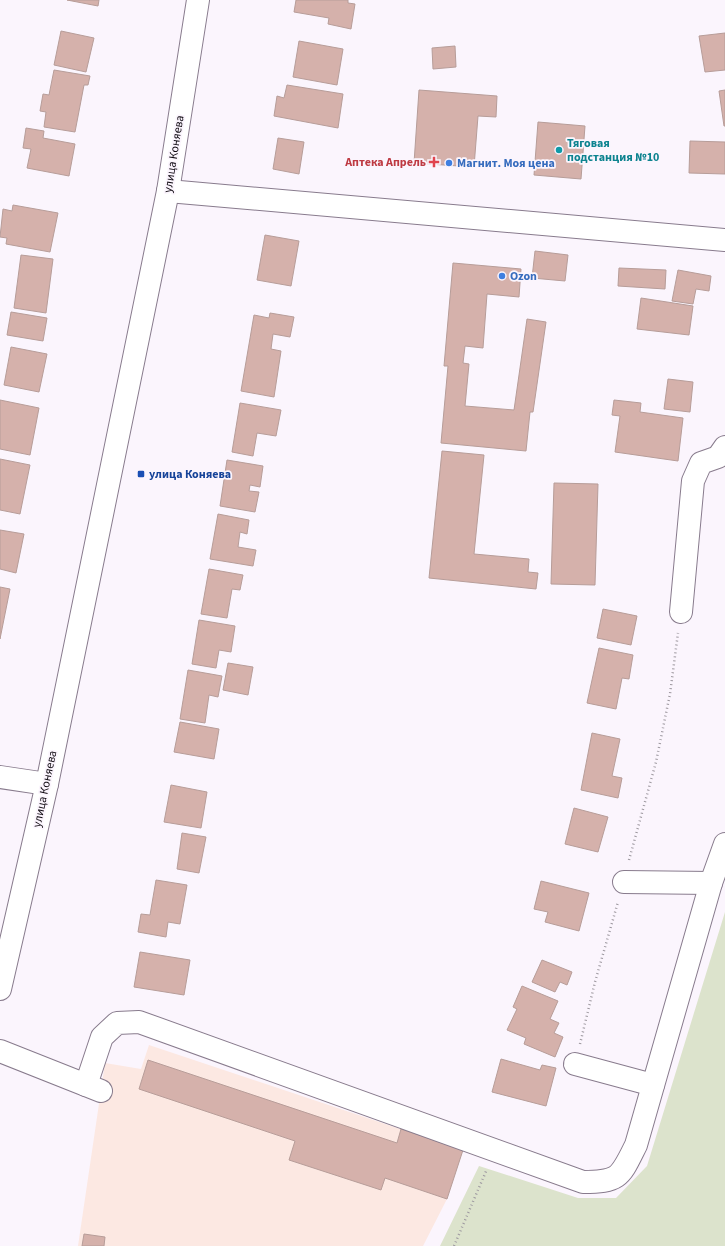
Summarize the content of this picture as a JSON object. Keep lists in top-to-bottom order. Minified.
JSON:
{"streets":{"street":["улица Коняева"]},"places":{"other":["Тяговая подстанция №10","Магнит. Моя цена","Ozon"],"health":["Аптека Апрель"],"transit":["улица Коняева"]}}
